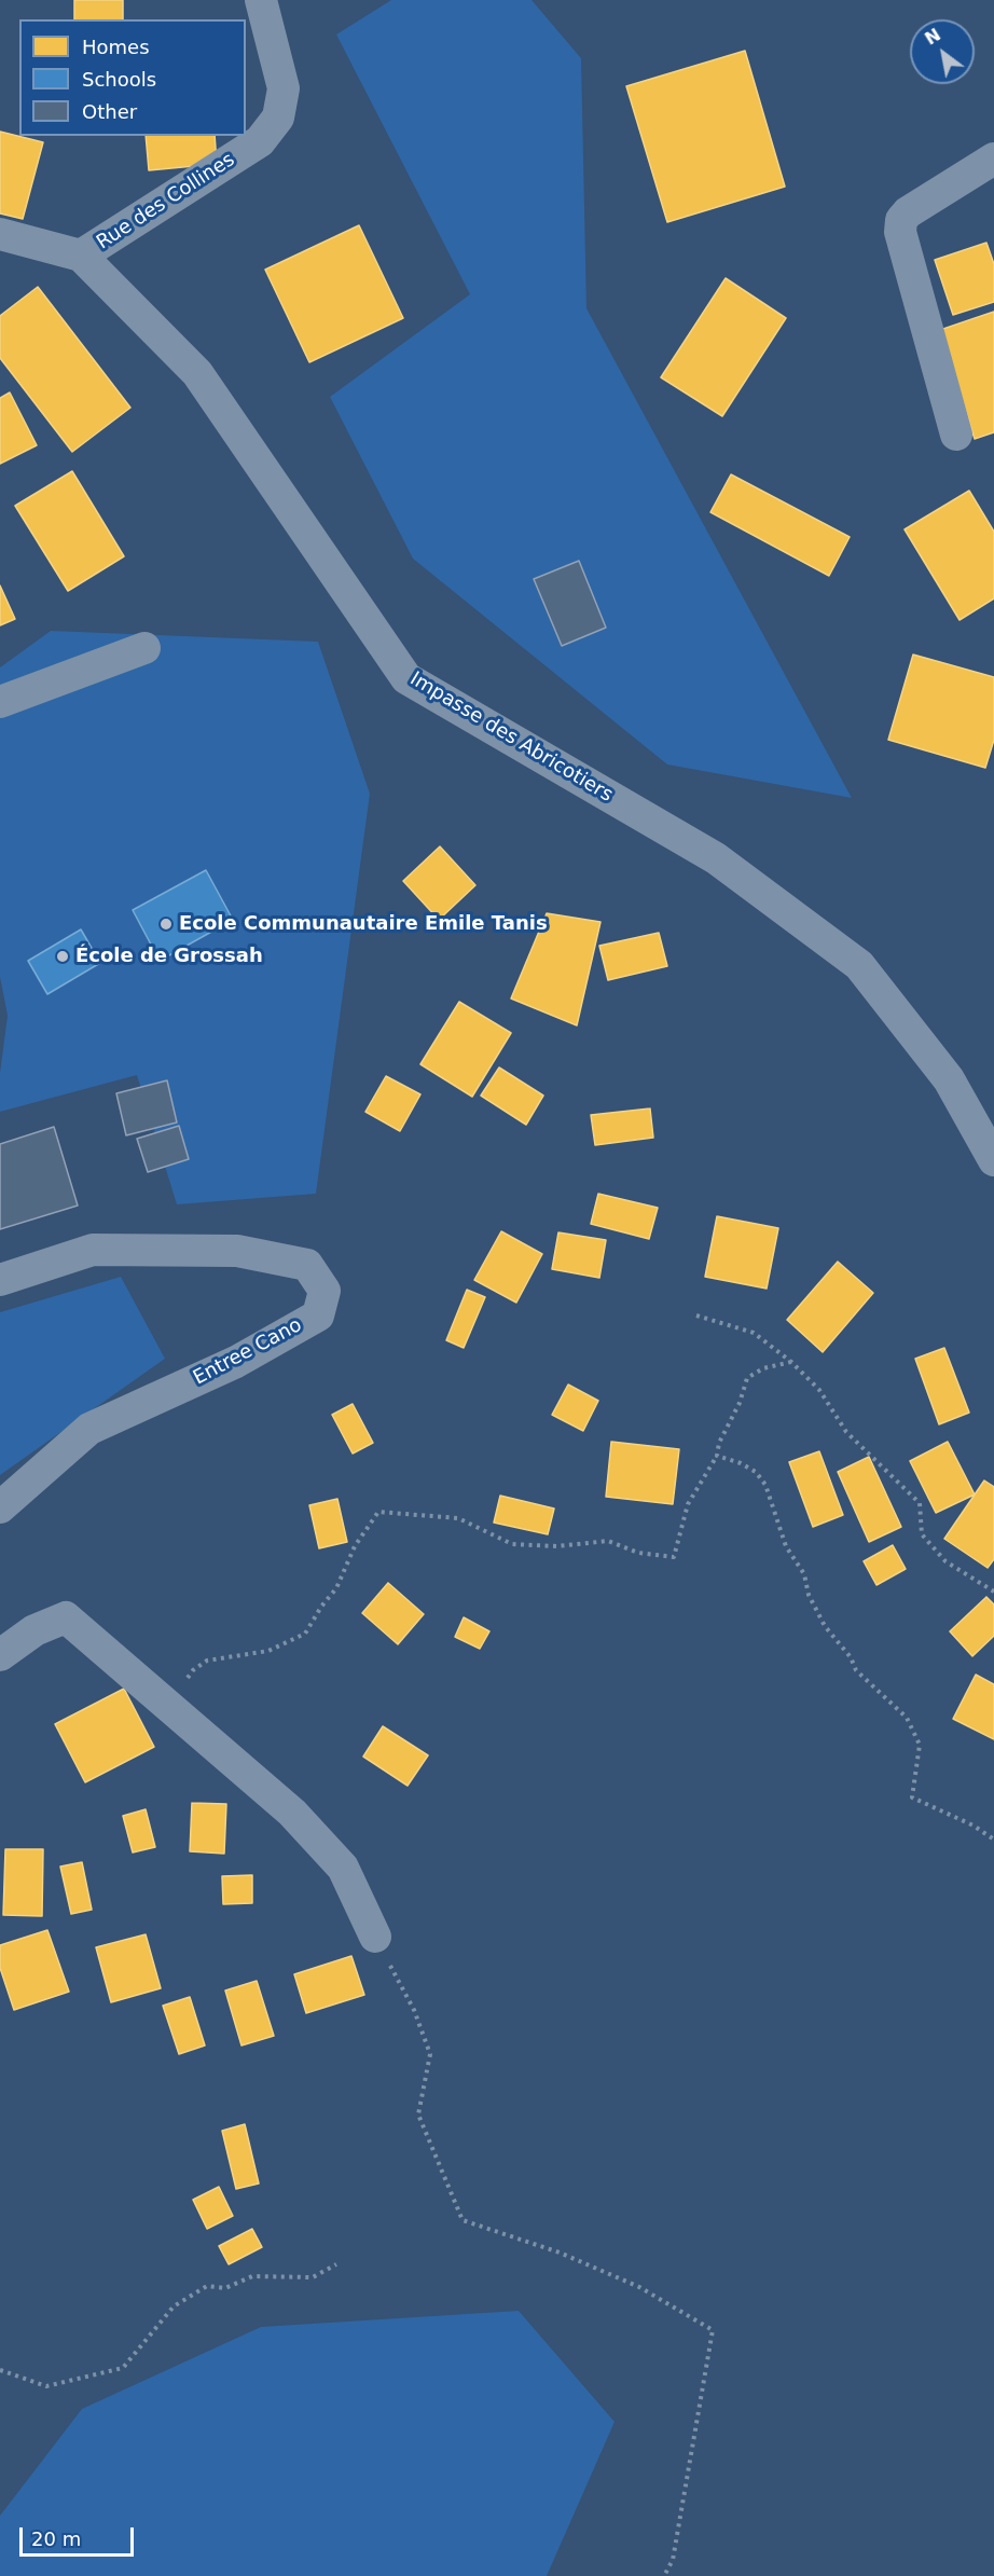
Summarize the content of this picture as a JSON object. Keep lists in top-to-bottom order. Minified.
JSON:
{"streets":{"street":["Rue des Collines","Impasse des Abricotiers","Entree Cano"]},"crossings":[["Rue des Collines","Impasse des Abricotiers"]],"places":["Ecole Communautaire Emile Tanis","École de Grossah"],"legend":["Homes","Schools","Other"],"scale_bar":"20 m","north":"top left"}
